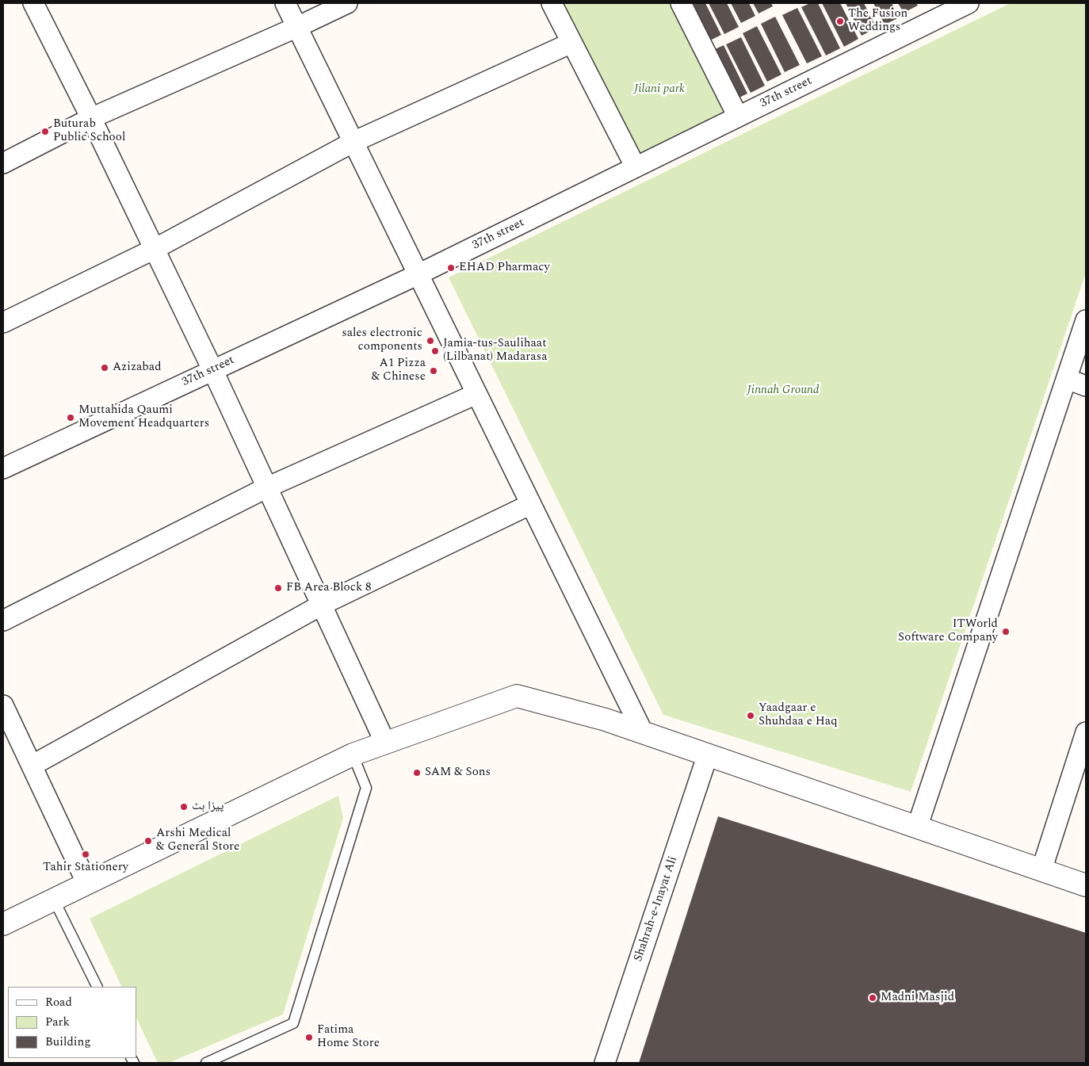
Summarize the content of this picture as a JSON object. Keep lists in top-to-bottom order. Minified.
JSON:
{"streets":{"street":["37th street","Shahrah-e-Inayat Ali"]},"parks":["Jilani park","Jinnah Ground"],"places":["The Fusion Weddings","Buturab Public School","EHAD Pharmacy","sales electronic components","Jamia-tus-Saulihaat (Lilbanat) Madarasa","Azizabad","A1 Pizza & Chinese","Muttahida Qaumi Movement Headquarters","FB Area Block 8","ITWorld Software Company","Yaadgaar e Shuhdaa e Haq","SAM & Sons","پیزا ہٹ","Arshi Medical & General Store","Tahir Stationery","Madni Masjid","Fatima Home Store"],"legend":["Road","Park","Building"]}
